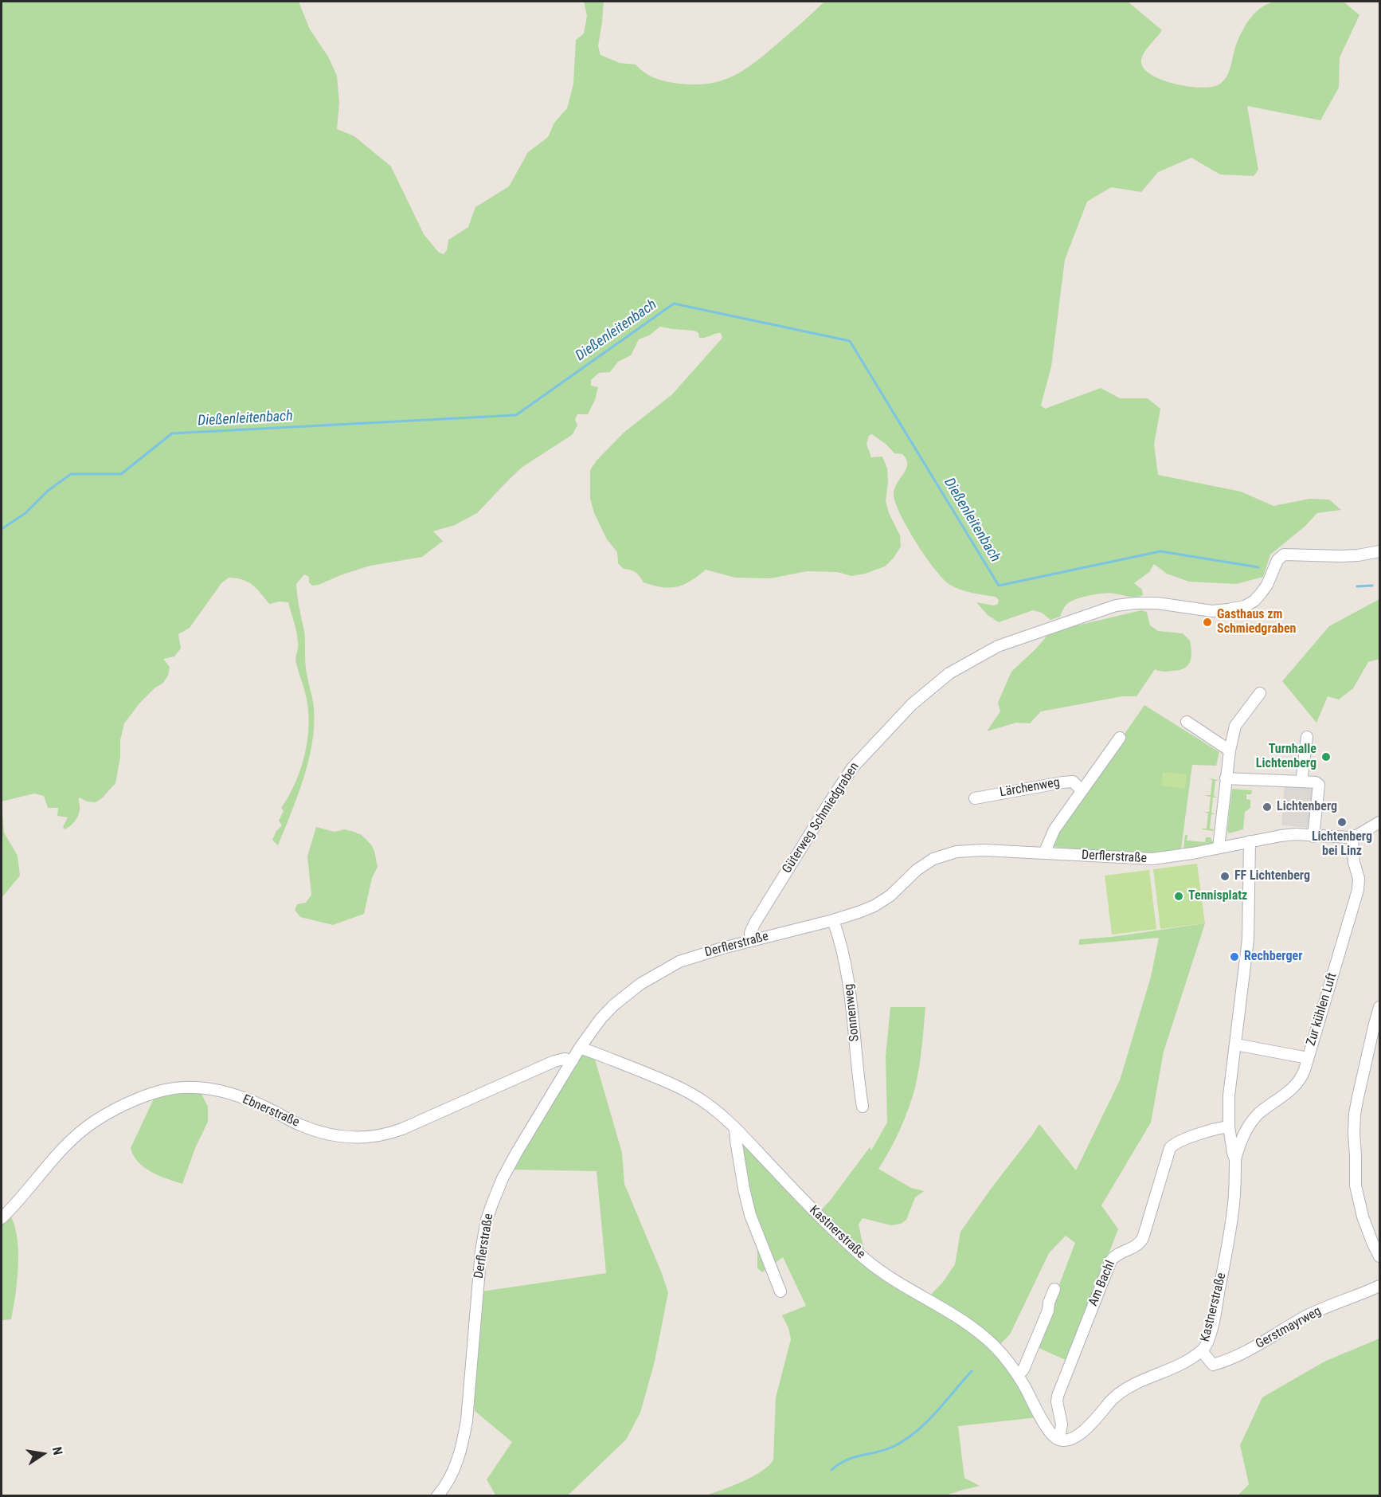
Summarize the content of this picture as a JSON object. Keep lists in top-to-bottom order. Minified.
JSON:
{"streets":{"street":["Lärchenweg","Güterweg Schmiedgraben","Derflerstraße","Zur kühlen Luft","Sonnenweg","Ebnerstraße","Kastnerstraße","Am Bachl","Gerstmayrweg"]},"crossings":[["Lärchenweg","Derflerstraße"],["Güterweg Schmiedgraben","Derflerstraße"],["Derflerstraße","Zur kühlen Luft"],["Derflerstraße","Sonnenweg"],["Derflerstraße","Ebnerstraße"],["Derflerstraße","Kastnerstraße"],["Zur kühlen Luft","Kastnerstraße"],["Kastnerstraße","Am Bachl"],["Kastnerstraße","Gerstmayrweg"]],"water":["Dießenleitenbach"],"places":["Gasthaus zm Schmiedgraben","Turnhalle Lichtenberg","Lichtenberg","Lichtenberg bei Linz","FF Lichtenberg","Tennisplatz","Rechberger"],"north":"right"}
